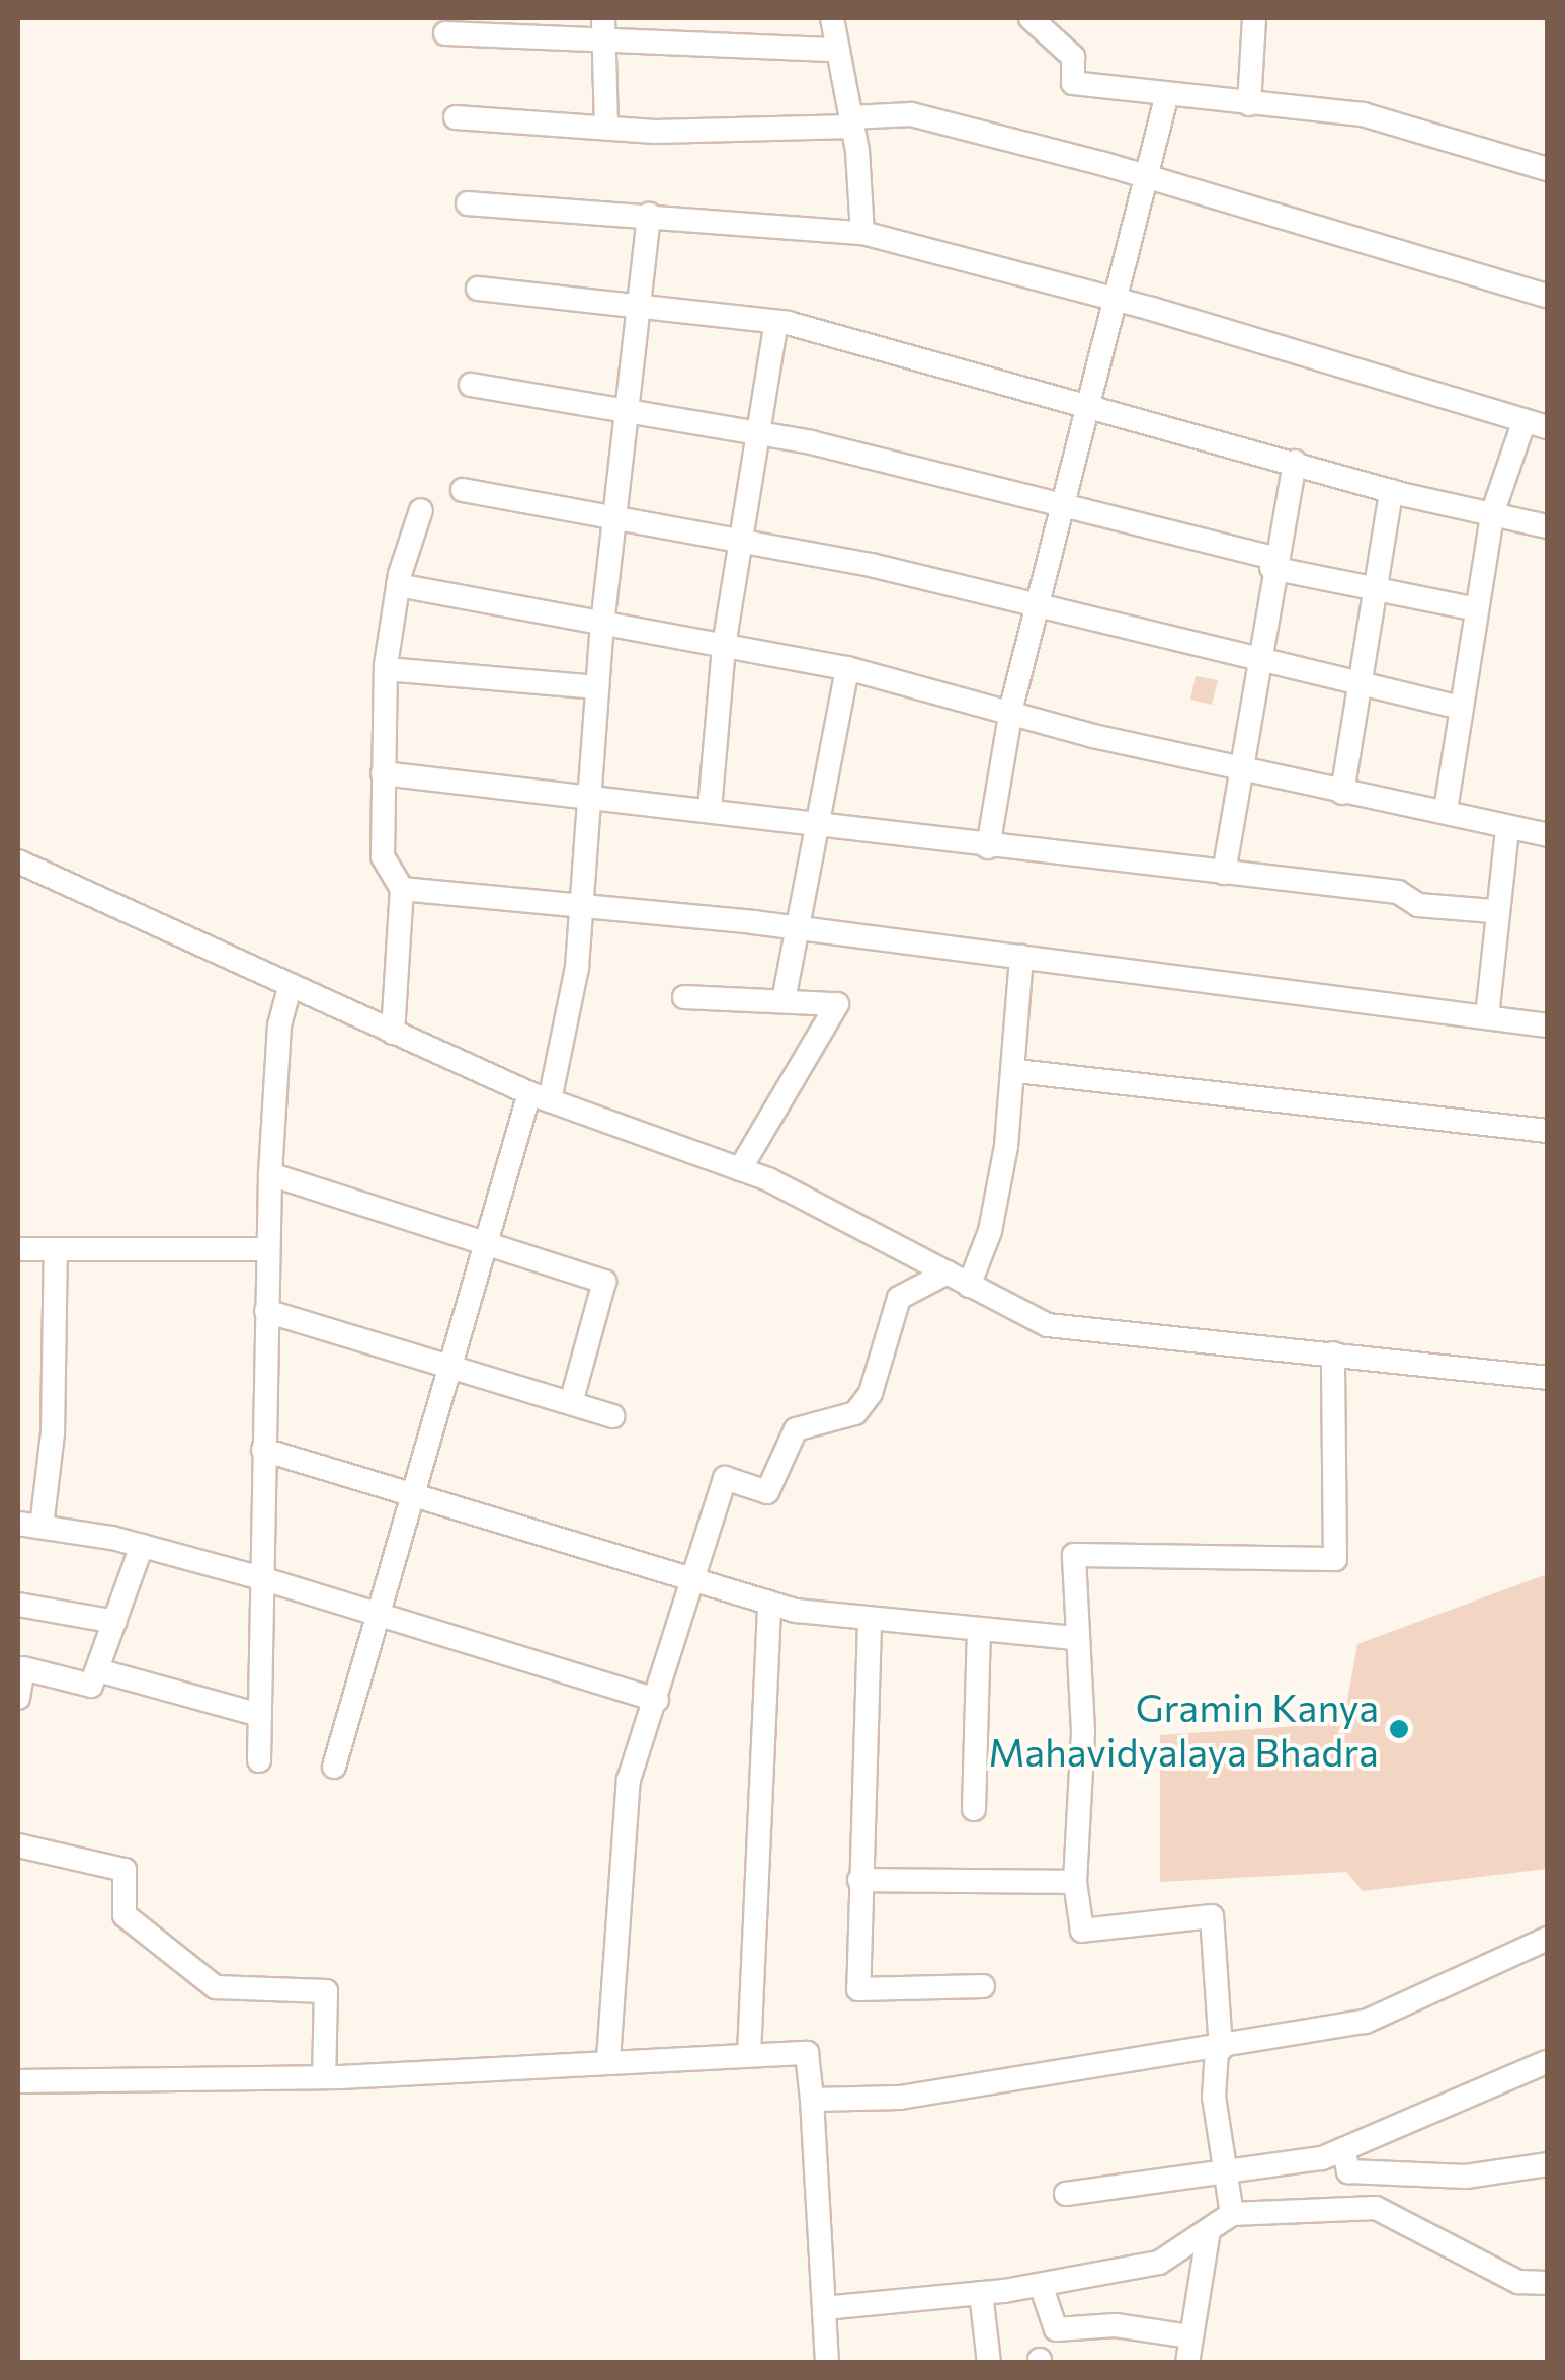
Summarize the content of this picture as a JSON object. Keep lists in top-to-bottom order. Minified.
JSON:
{"places":["Gramin Kanya Mahavidyalaya Bhadra"]}
